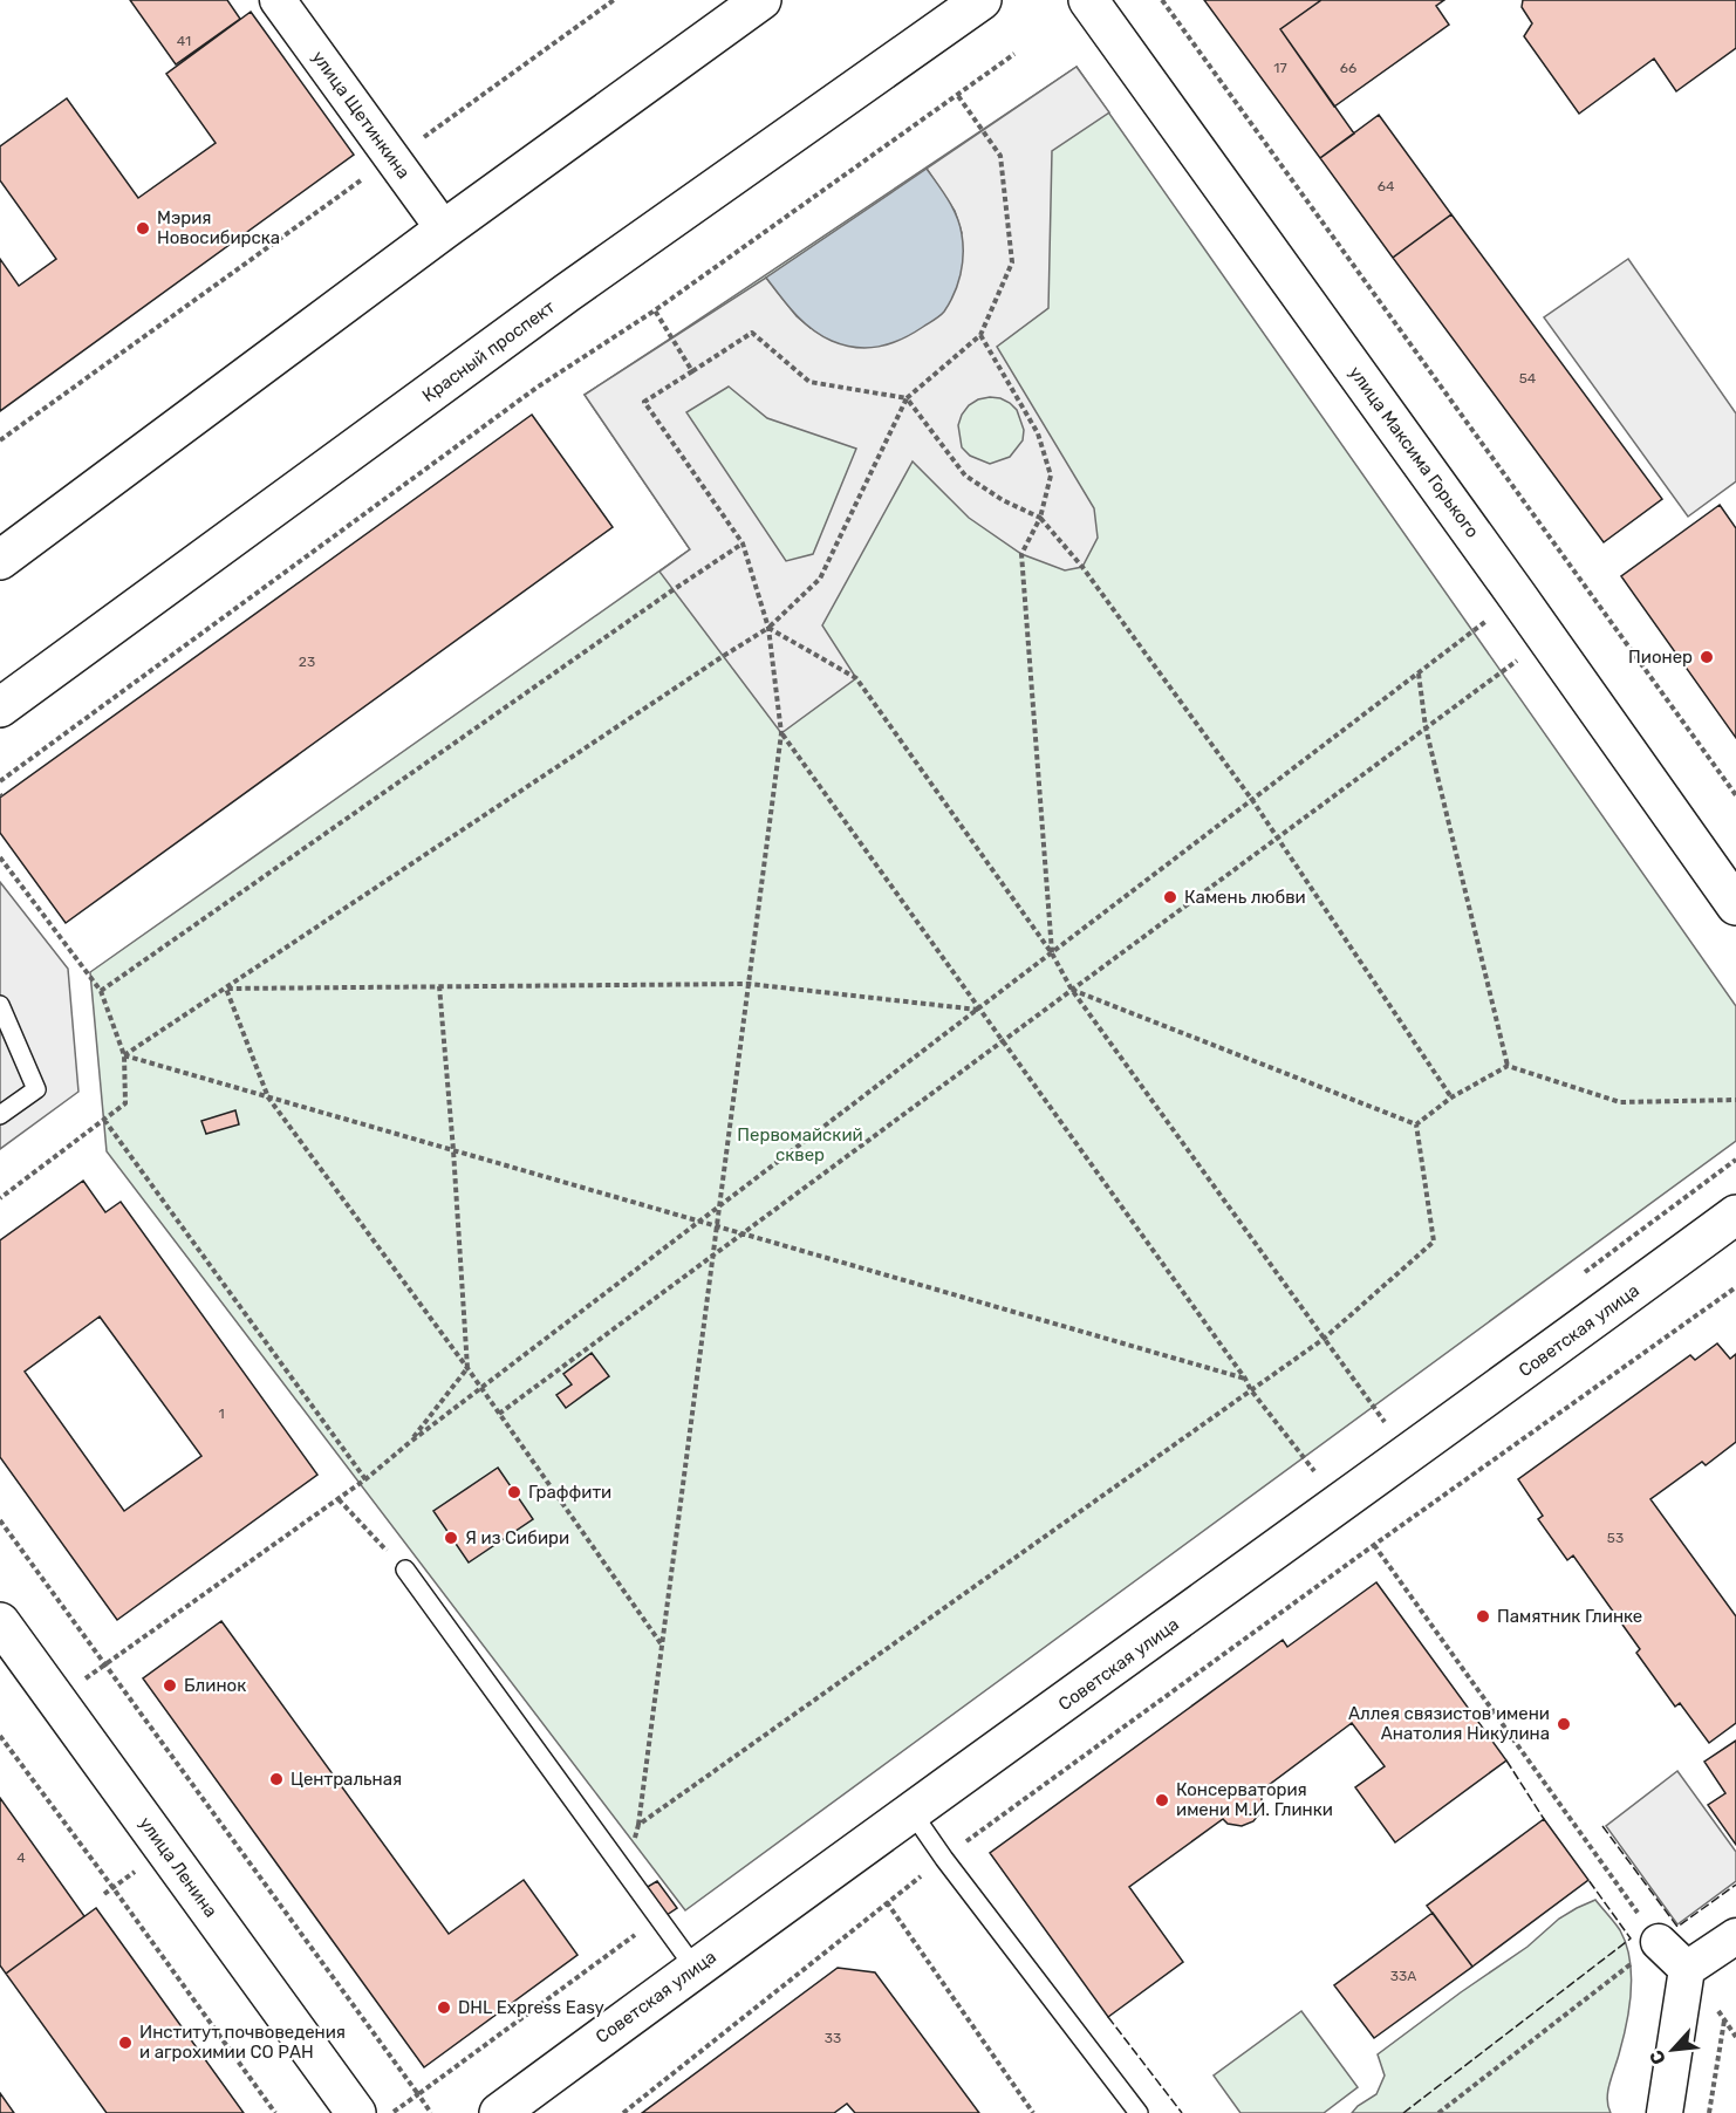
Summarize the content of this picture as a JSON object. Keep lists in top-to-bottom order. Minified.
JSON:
{"streets":{"street":["улица Щетинкина","Красный проспект","улица Максима Горького","Советская улица","улица Ленина"]},"parks":["Первомайский сквер"],"places":["Мэрия Новосибирска","Пионер","Камень любви","Граффити","Я из Сибири","Памятник Глинке","Блинок","Аллея связистов имени Анатолия Никулина","Центральная","Консерватория имени М.И. Глинки","DHL Express Easy","Институт почвоведения и агрохимии СО РАН"],"house_numbers":["41","17","66","64","54","23","1","53","4","33А","33"],"north":"bottom left"}
